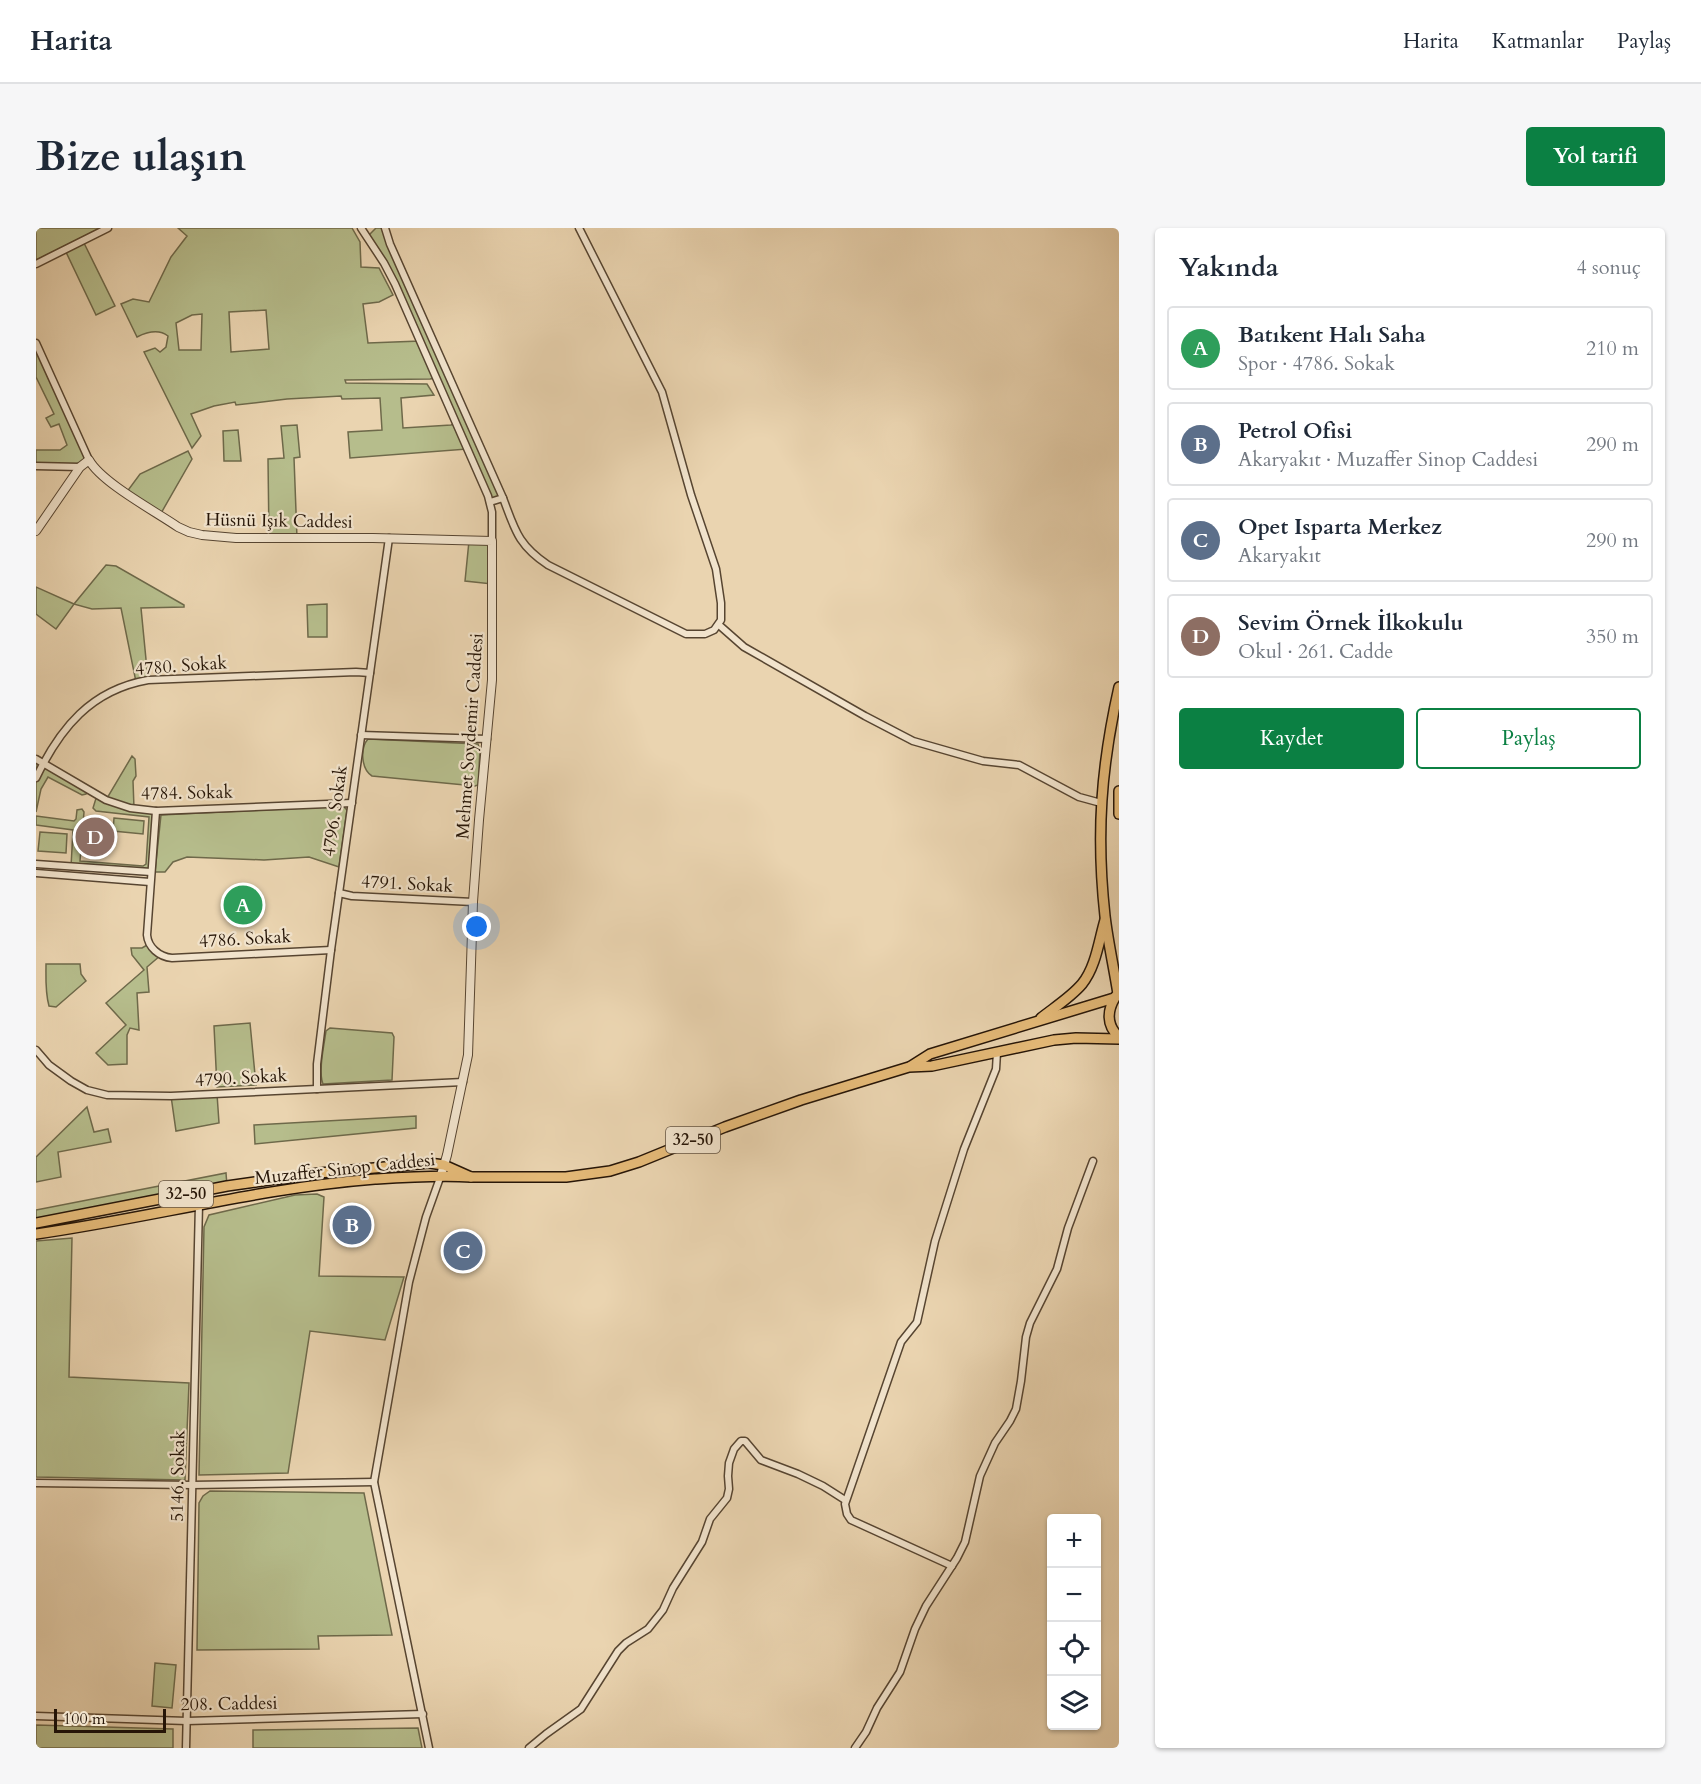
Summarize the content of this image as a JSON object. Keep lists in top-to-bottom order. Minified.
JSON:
{"streets":{"main road":["32-50","Muzaffer Sinop Caddesi"],"street":["Hüsnü Işık Caddesi","4780. Sokak","Mehmet Soydemir Caddesi","4784. Sokak","4796. Sokak","4791. Sokak","4786. Sokak","4790. Sokak","5146. Sokak","208. Caddesi"]},"crossings":[["Hüsnü Işık Caddesi","Mehmet Soydemir Caddesi"],["Hüsnü Işık Caddesi","4796. Sokak"],["4780. Sokak","4784. Sokak"],["4780. Sokak","4796. Sokak"],["Mehmet Soydemir Caddesi","4791. Sokak"],["Mehmet Soydemir Caddesi","4790. Sokak"],["Mehmet Soydemir Caddesi","Muzaffer Sinop Caddesi"],["4784. Sokak","4796. Sokak"],["4796. Sokak","4791. Sokak"],["4796. Sokak","4786. Sokak"],["4796. Sokak","4790. Sokak"],["32-50","Muzaffer Sinop Caddesi"],["Muzaffer Sinop Caddesi","5146. Sokak"],["5146. Sokak","208. Caddesi"]],"scale_bar":"100 m","page":{"header":"Harita","nav":["Harita","Katmanlar","Paylaş"],"buttons":["Yol tarifi",["Kaydet","Paylaş"]],"title":"Bize ulaşın","heading":["Yakında","4 sonuç"],"list":[{"mark":"A","name":"Batıkent Halı Saha","note":"Spor · 4786. Sokak","value":"210 m"},{"mark":"B","name":"Petrol Ofisi","note":"Akaryakıt · Muzaffer Sinop Caddesi","value":"290 m"},{"mark":"C","name":"Opet Isparta Merkez","note":"Akaryakıt","value":"290 m"},{"mark":"D","name":"Sevim Örnek İlkokulu","note":"Okul · 261. Cadde","value":"350 m"}],"pins":["D","A","B","C"],"map_buttons":["+","−"],"scale":"100 m"}}
